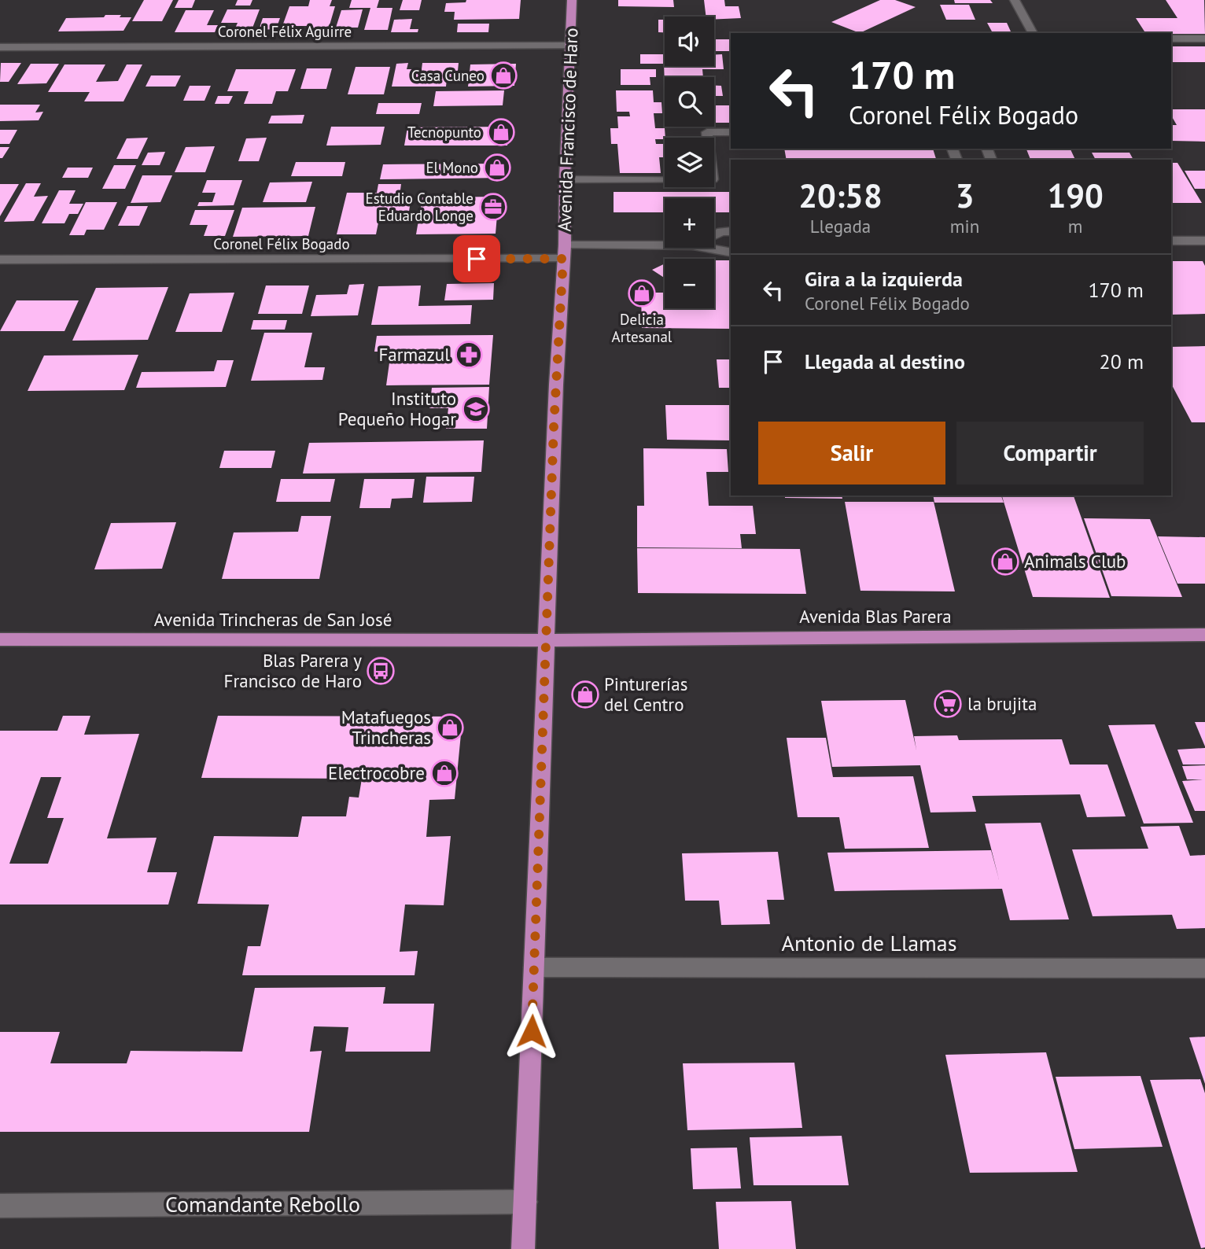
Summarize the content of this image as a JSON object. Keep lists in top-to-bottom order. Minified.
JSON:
{"streets":{"main road":["Avenida Francisco de Haro","Avenida Blas Parera","Avenida Trincheras de San José"],"street":["Coronel Félix Aguirre","Coronel Félix Bogado","Antonio de Llamas","Comandante Rebollo"]},"crossings":[["Coronel Félix Aguirre","Avenida Francisco de Haro"],["Avenida Francisco de Haro","Coronel Félix Bogado"],["Avenida Francisco de Haro","Avenida Blas Parera"],["Avenida Francisco de Haro","Avenida Trincheras de San José"],["Avenida Francisco de Haro","Antonio de Llamas"],["Avenida Francisco de Haro","Comandante Rebollo"],["Avenida Blas Parera","Avenida Trincheras de San José"]],"places":{"shop":["Casa Cuneo","Tecnopunto","El Mono","Delicia Artesanal","Animals Club","Pinturerías del Centro","Matafuegos Trincheras","Electrocobre"],"office":["Estudio Contable Eduardo Longe"],"pharmacy":["Farmazul"],"school or university":["Instituto Pequeño Hogar"],"bus stop":["Blas Parera y Francisco de Haro"],"supermarket":["la brujita"]},"page":{"map_buttons":["+","−"],"turn":["170 m","Coronel Félix Bogado"],"eta":["20:58","Llegada","3","min","190","m"],"list":[{"name":"Gira a la izquierda","note":"Coronel Félix Bogado","value":"170 m"},{"name":"Llegada al destino","value":"20 m"}],"buttons":["Salir","Compartir"]}}
